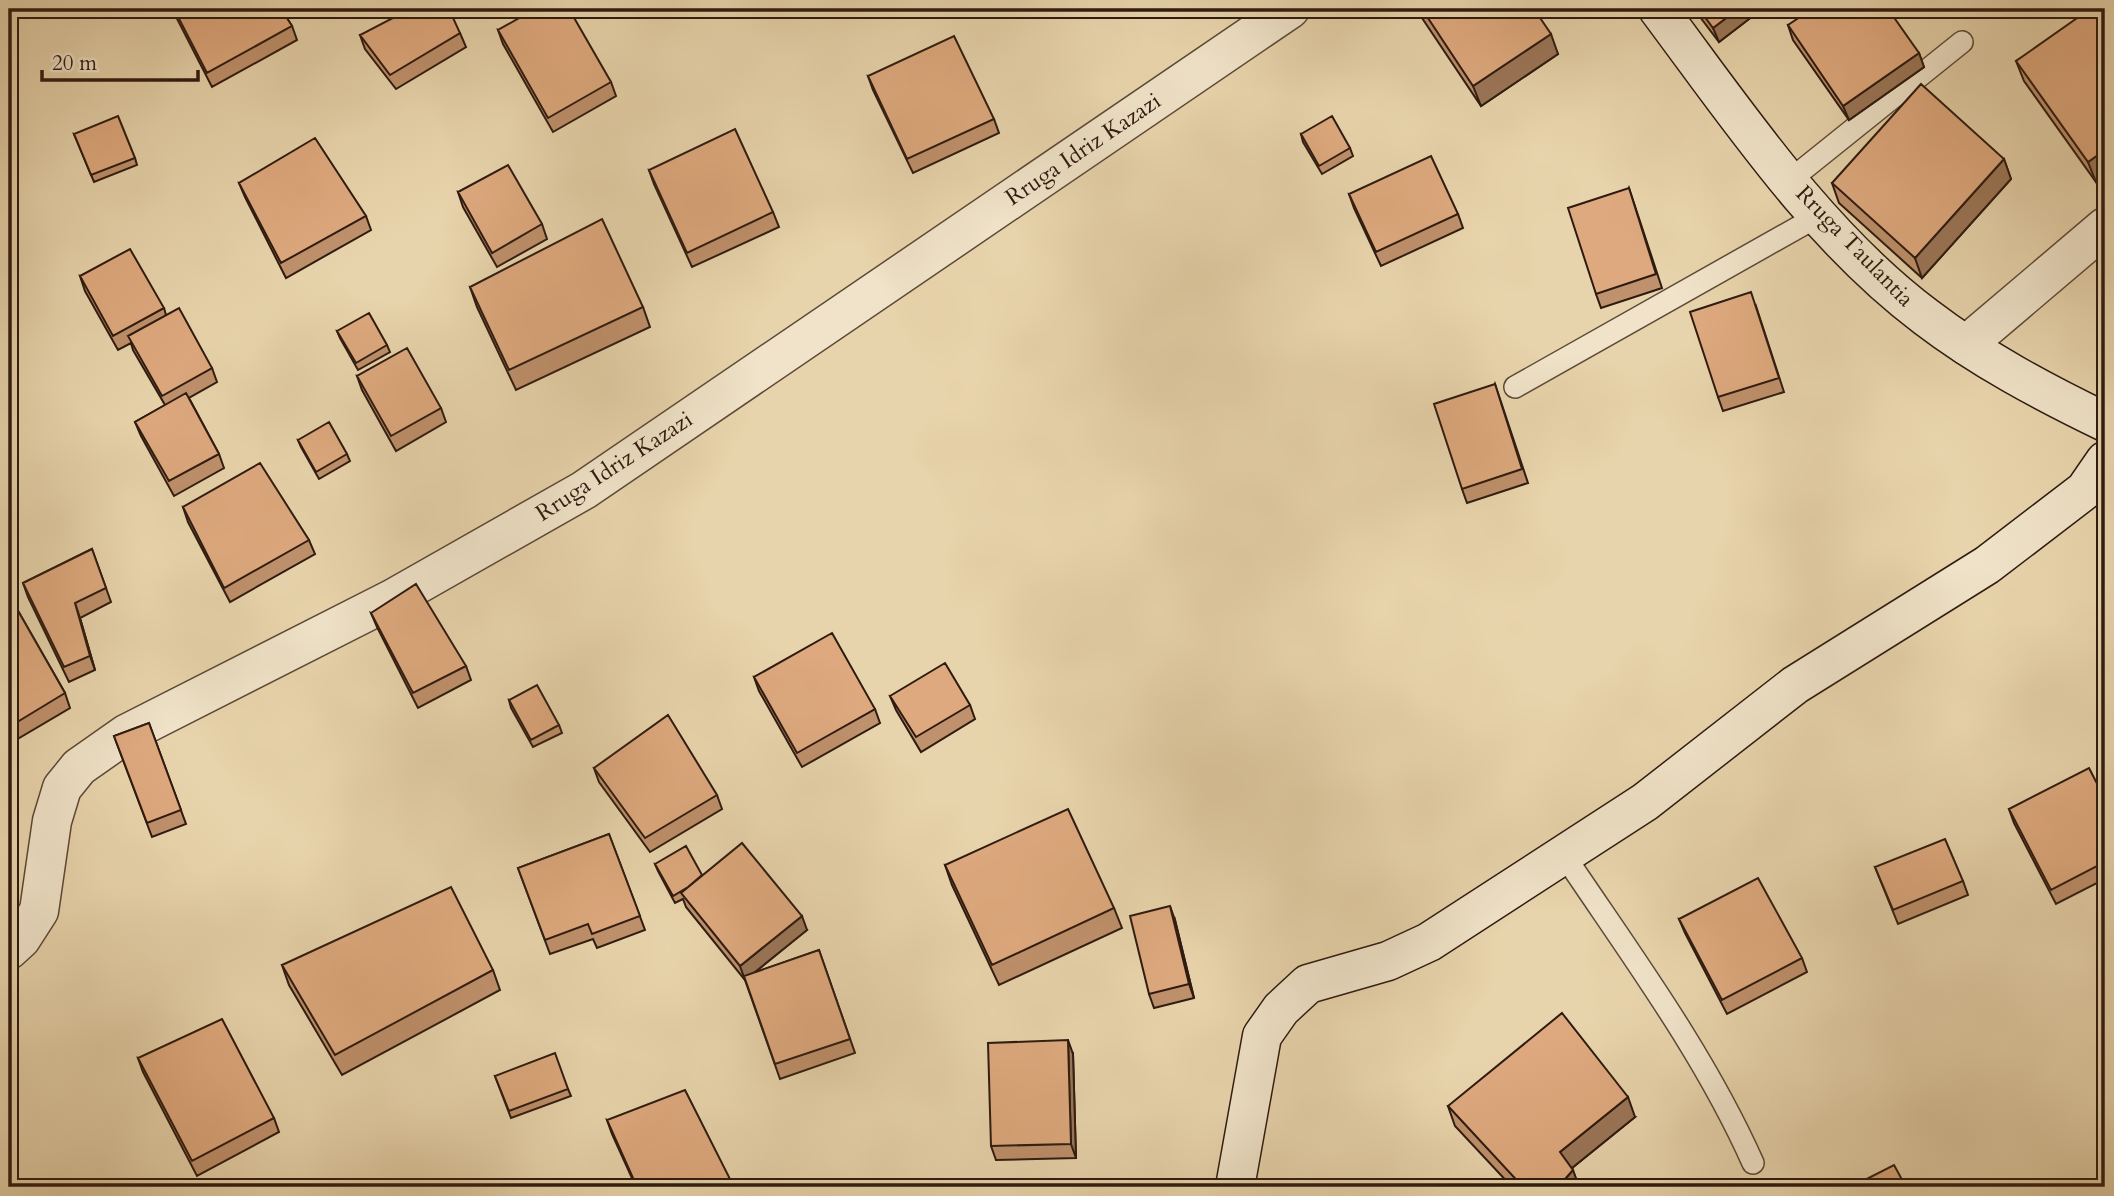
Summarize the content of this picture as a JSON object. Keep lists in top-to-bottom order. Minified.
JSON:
{"streets":{"street":["Rruga Idriz Kazazi","Rruga Taulantia"]},"scale_bar":"20 m"}
